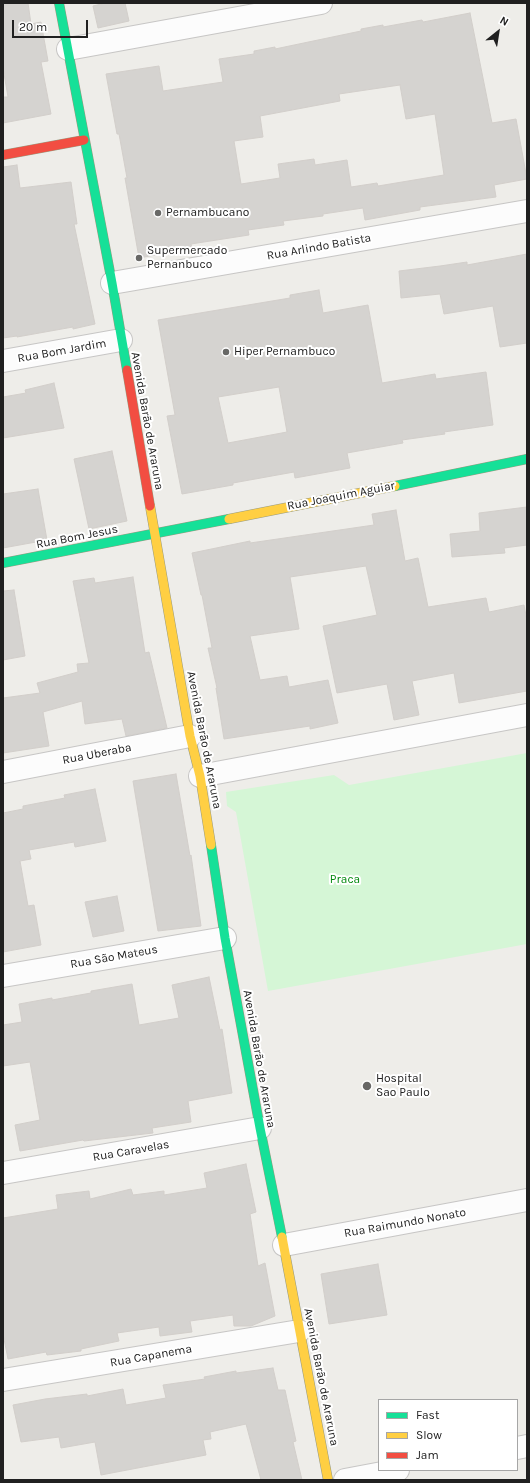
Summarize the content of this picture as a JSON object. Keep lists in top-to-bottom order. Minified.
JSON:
{"streets":{"street":["Rua Arlindo Batista","Rua Bom Jardim","Avenida Barão de Araruna","Rua Joaquim Aguiar","Rua Bom Jesus","Rua Uberaba","Rua São Mateus","Rua Caravelas","Rua Raimundo Nonato","Rua Capanema"]},"crossings":[["Rua Arlindo Batista","Avenida Barão de Araruna"],["Rua Bom Jardim","Avenida Barão de Araruna"],["Avenida Barão de Araruna","Rua Joaquim Aguiar"],["Avenida Barão de Araruna","Rua Bom Jesus"],["Avenida Barão de Araruna","Rua Uberaba"],["Avenida Barão de Araruna","Rua São Mateus"],["Avenida Barão de Araruna","Rua Caravelas"],["Avenida Barão de Araruna","Rua Raimundo Nonato"],["Avenida Barão de Araruna","Rua Capanema"],["Rua Joaquim Aguiar","Rua Bom Jesus"]],"parks":["Praca"],"places":["Pernambucano","Supermercado Pernanbuco","Hiper Pernambuco","Hospital Sao Paulo"],"legend":["Fast","Slow","Jam"],"scale_bar":"20 m","north":"top right"}
